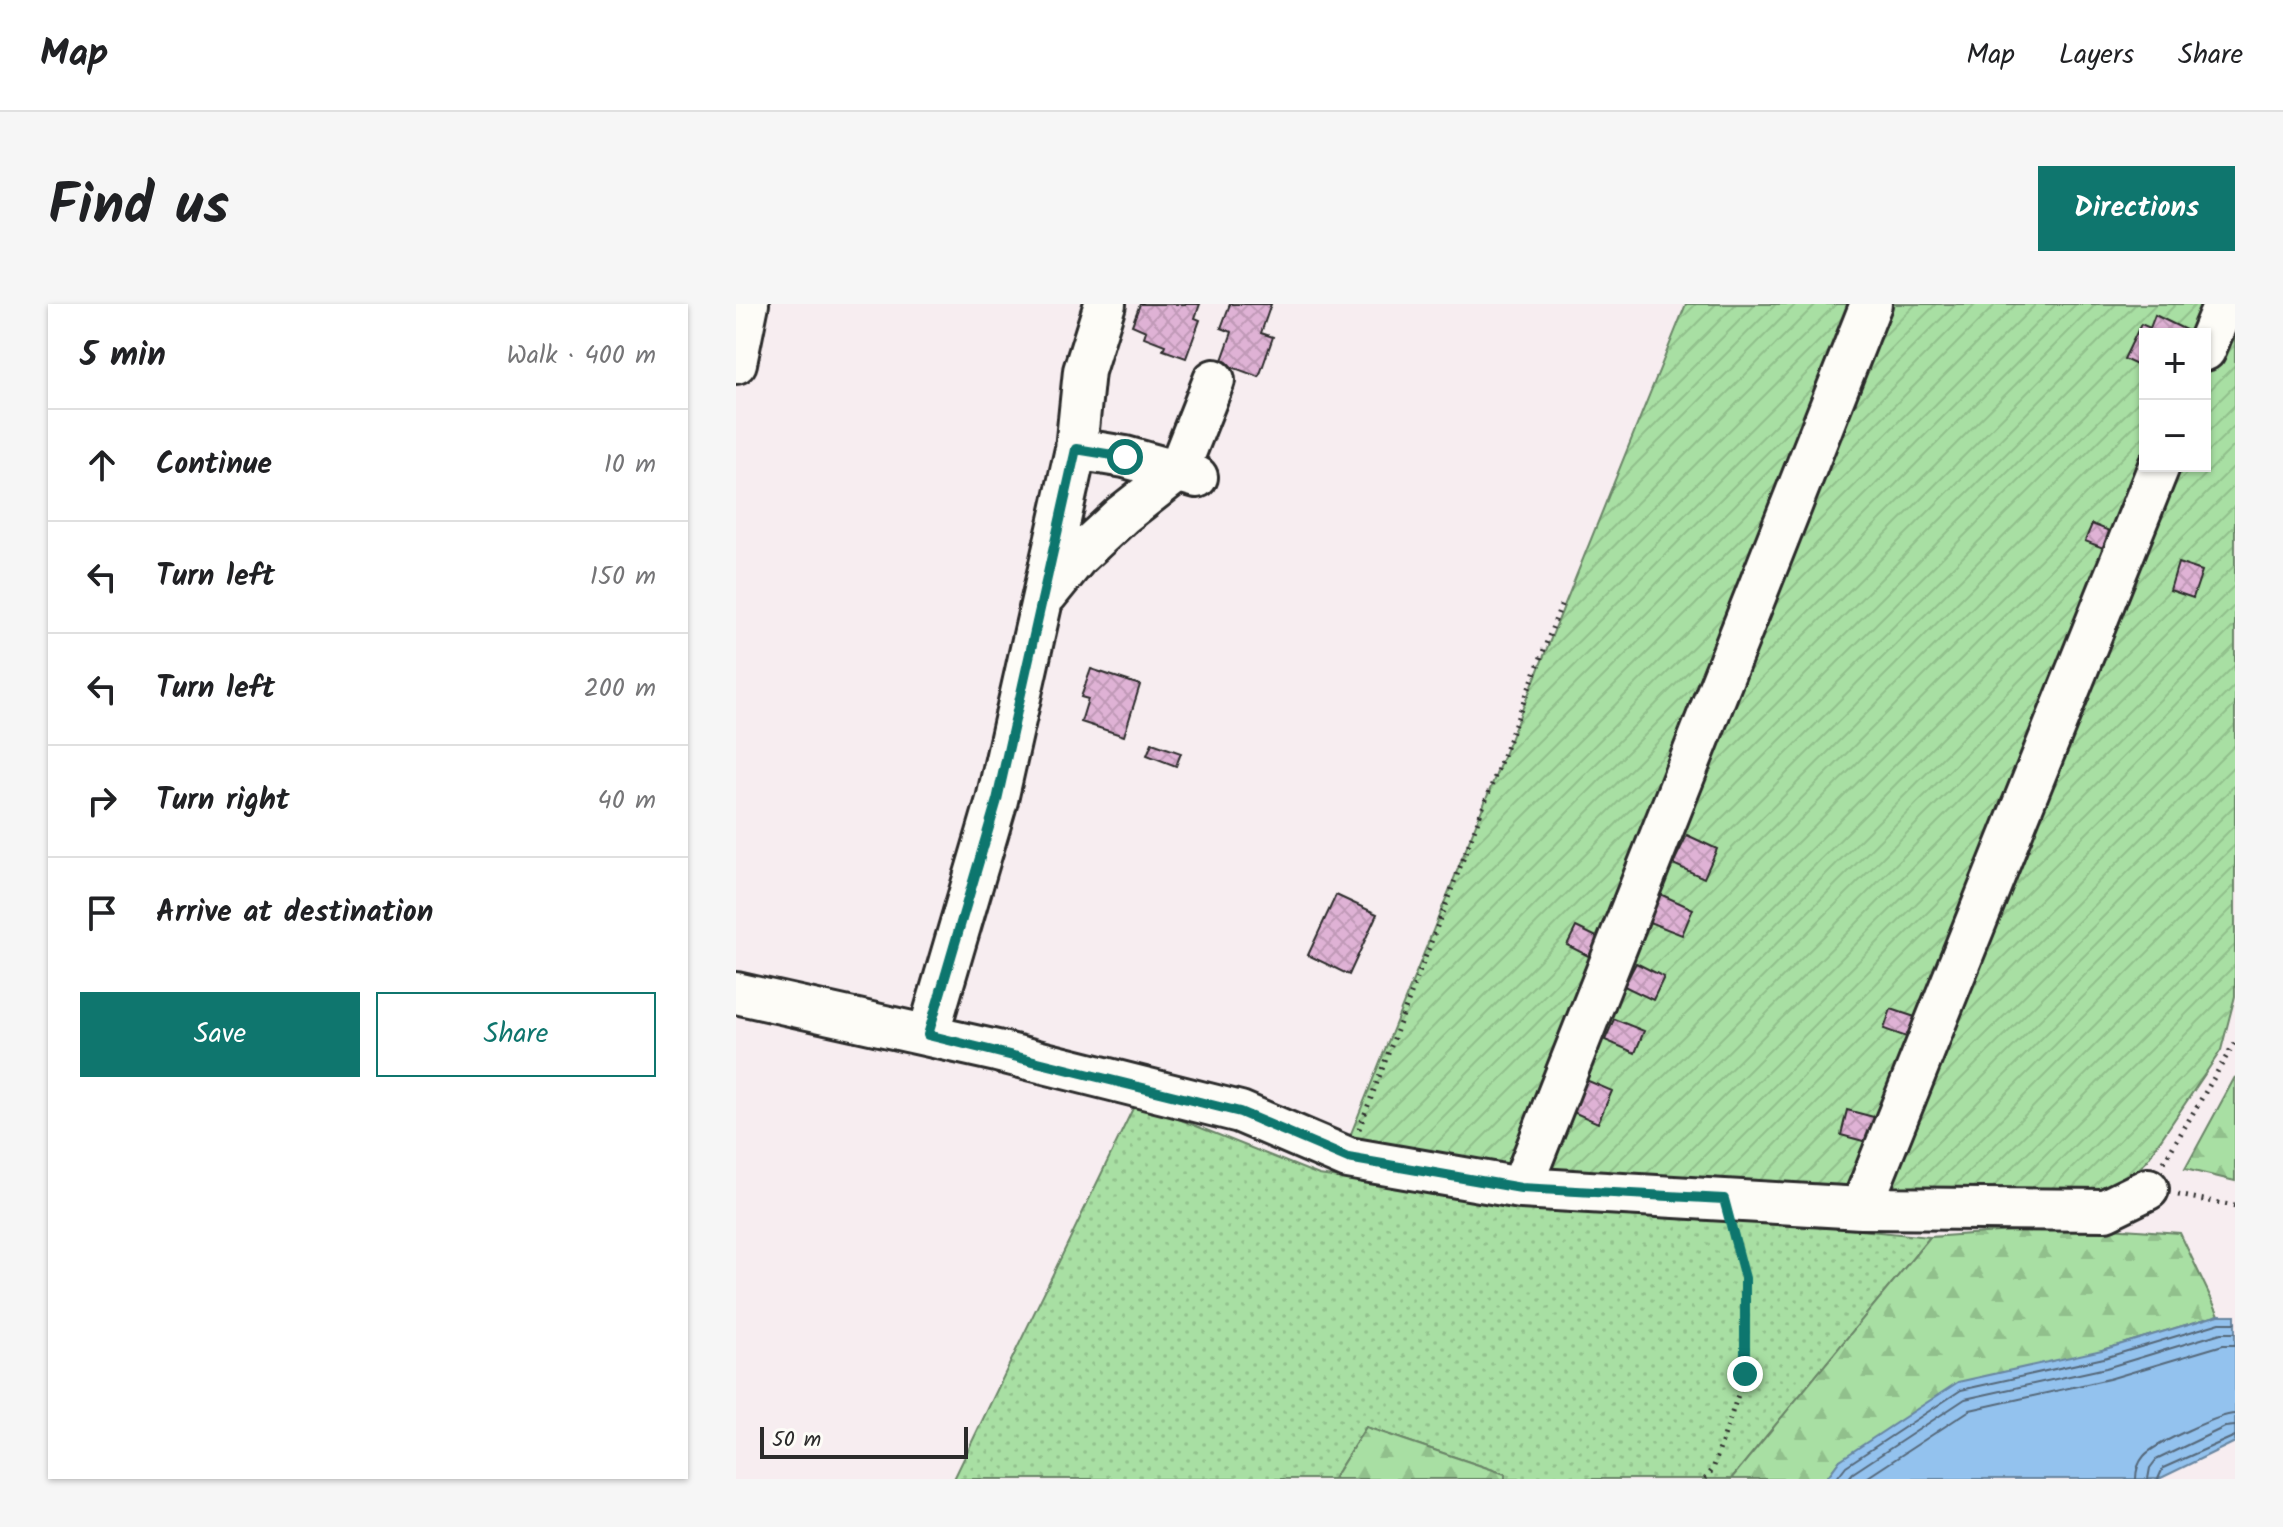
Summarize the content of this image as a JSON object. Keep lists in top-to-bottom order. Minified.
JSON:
{"scale_bar":"50 m","page":{"header":"Map","nav":["Map","Layers","Share"],"title":"Find us","buttons":["Directions",["Save","Share"]],"heading":["5 min","Walk · 400 m"],"map_buttons":["+","−"],"list":[["Continue","10 m"],["Turn left","150 m"],["Turn left","200 m"],["Turn right","40 m"],"Arrive at destination"],"scale":"50 m"}}
